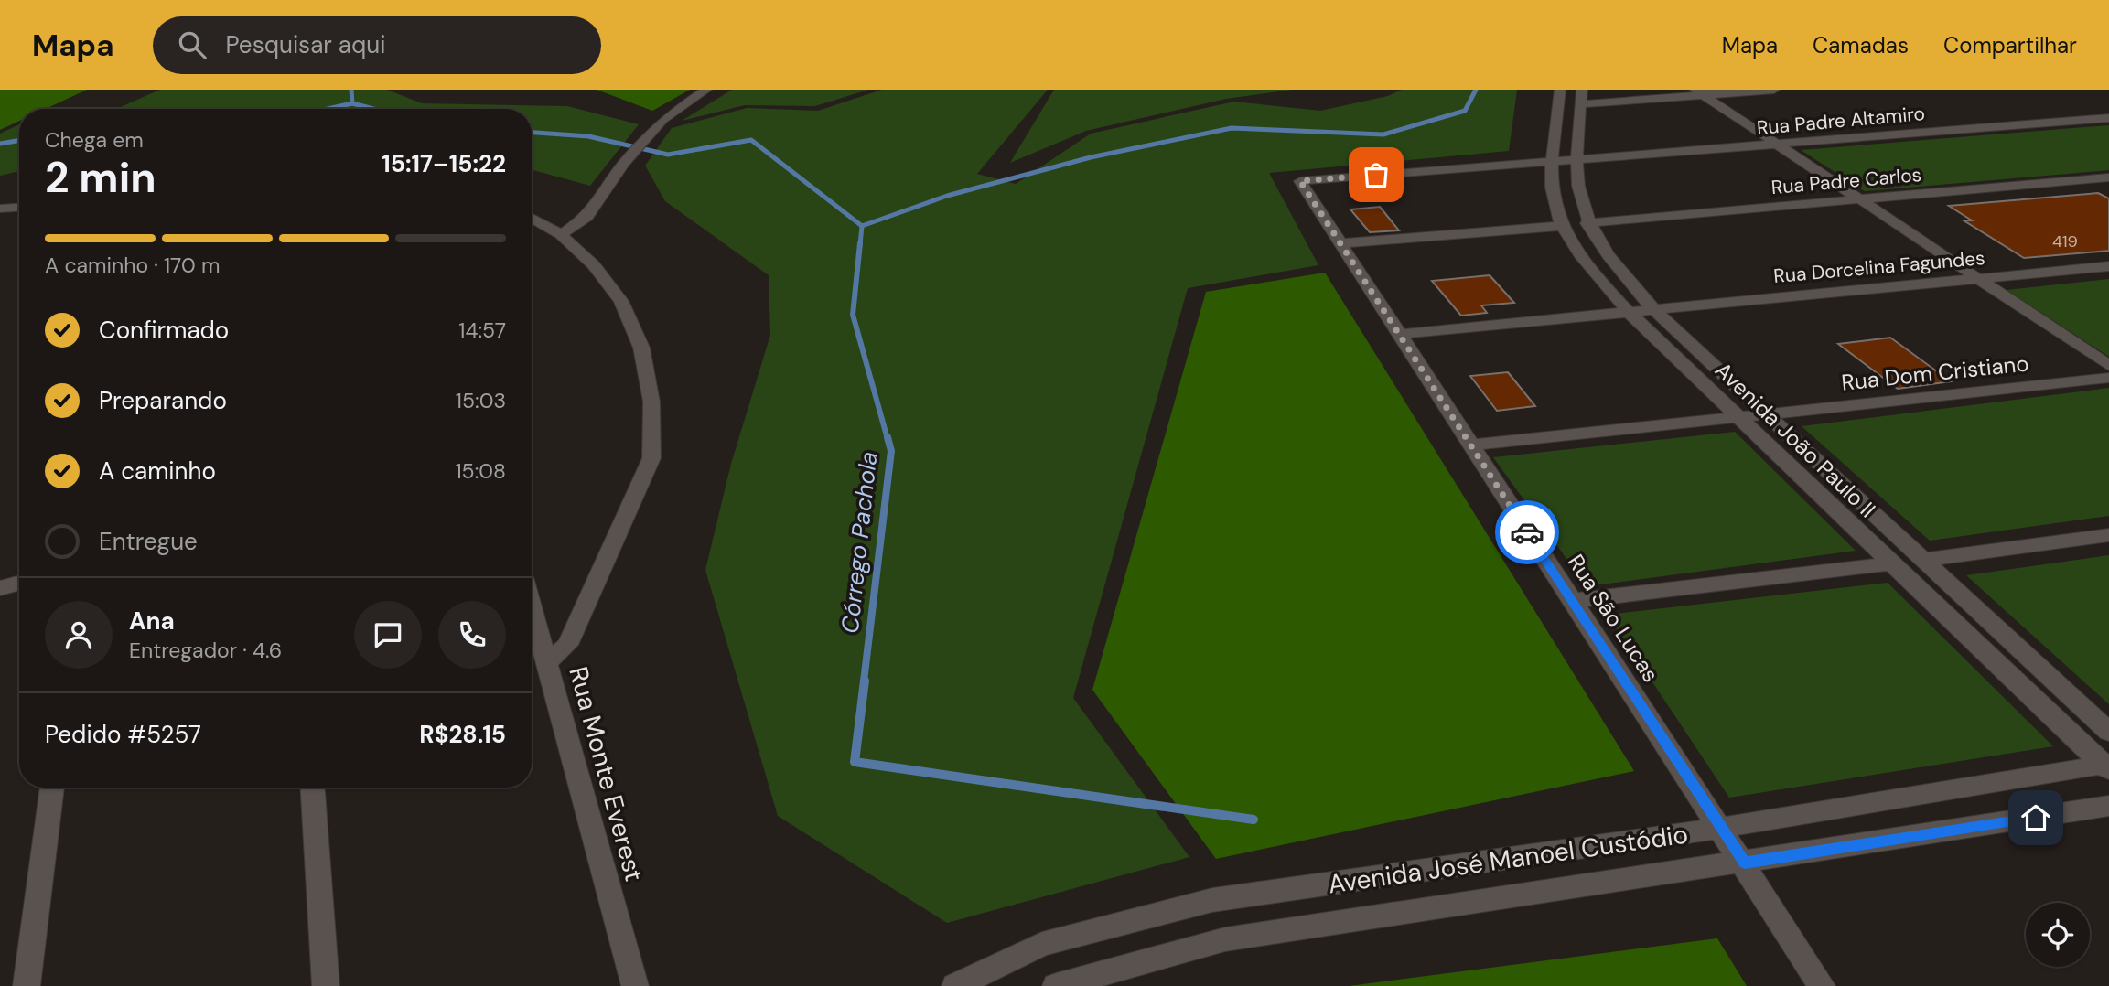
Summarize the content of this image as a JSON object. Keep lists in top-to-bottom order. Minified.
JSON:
{"streets":{"street":["Rua Padre Altamiro","Rua Padre Carlos","Rua Dorcelina Fagundes","Rua Dom Cristiano","Avenida João Paulo II","Rua São Lucas","Rua Monte Everest","Avenida José Manoel Custódio"]},"crossings":[["Rua Padre Altamiro","Avenida João Paulo II"],["Rua Padre Altamiro","Rua São Lucas"],["Rua Padre Carlos","Avenida João Paulo II"],["Rua Dorcelina Fagundes","Avenida João Paulo II"],["Rua Dom Cristiano","Avenida João Paulo II"],["Avenida João Paulo II","Rua São Lucas"],["Avenida João Paulo II","Avenida José Manoel Custódio"],["Rua São Lucas","Avenida José Manoel Custódio"]],"water":["Córrego Pachola"],"house_numbers":["419"],"page":{"header":"Mapa","search":"Pesquisar aqui","nav":["Mapa","Camadas","Compartilhar"],"heading":["2 min","Chega em","15:17–15:22"],"panel":["Ana","Entregador · 4.6","Pedido #5257","R$28.15"],"bar":"A caminho · 170 m","list":[["Confirmado","14:57"],["Preparando","15:03"],["A caminho","15:08"],"Entregue"]}}
